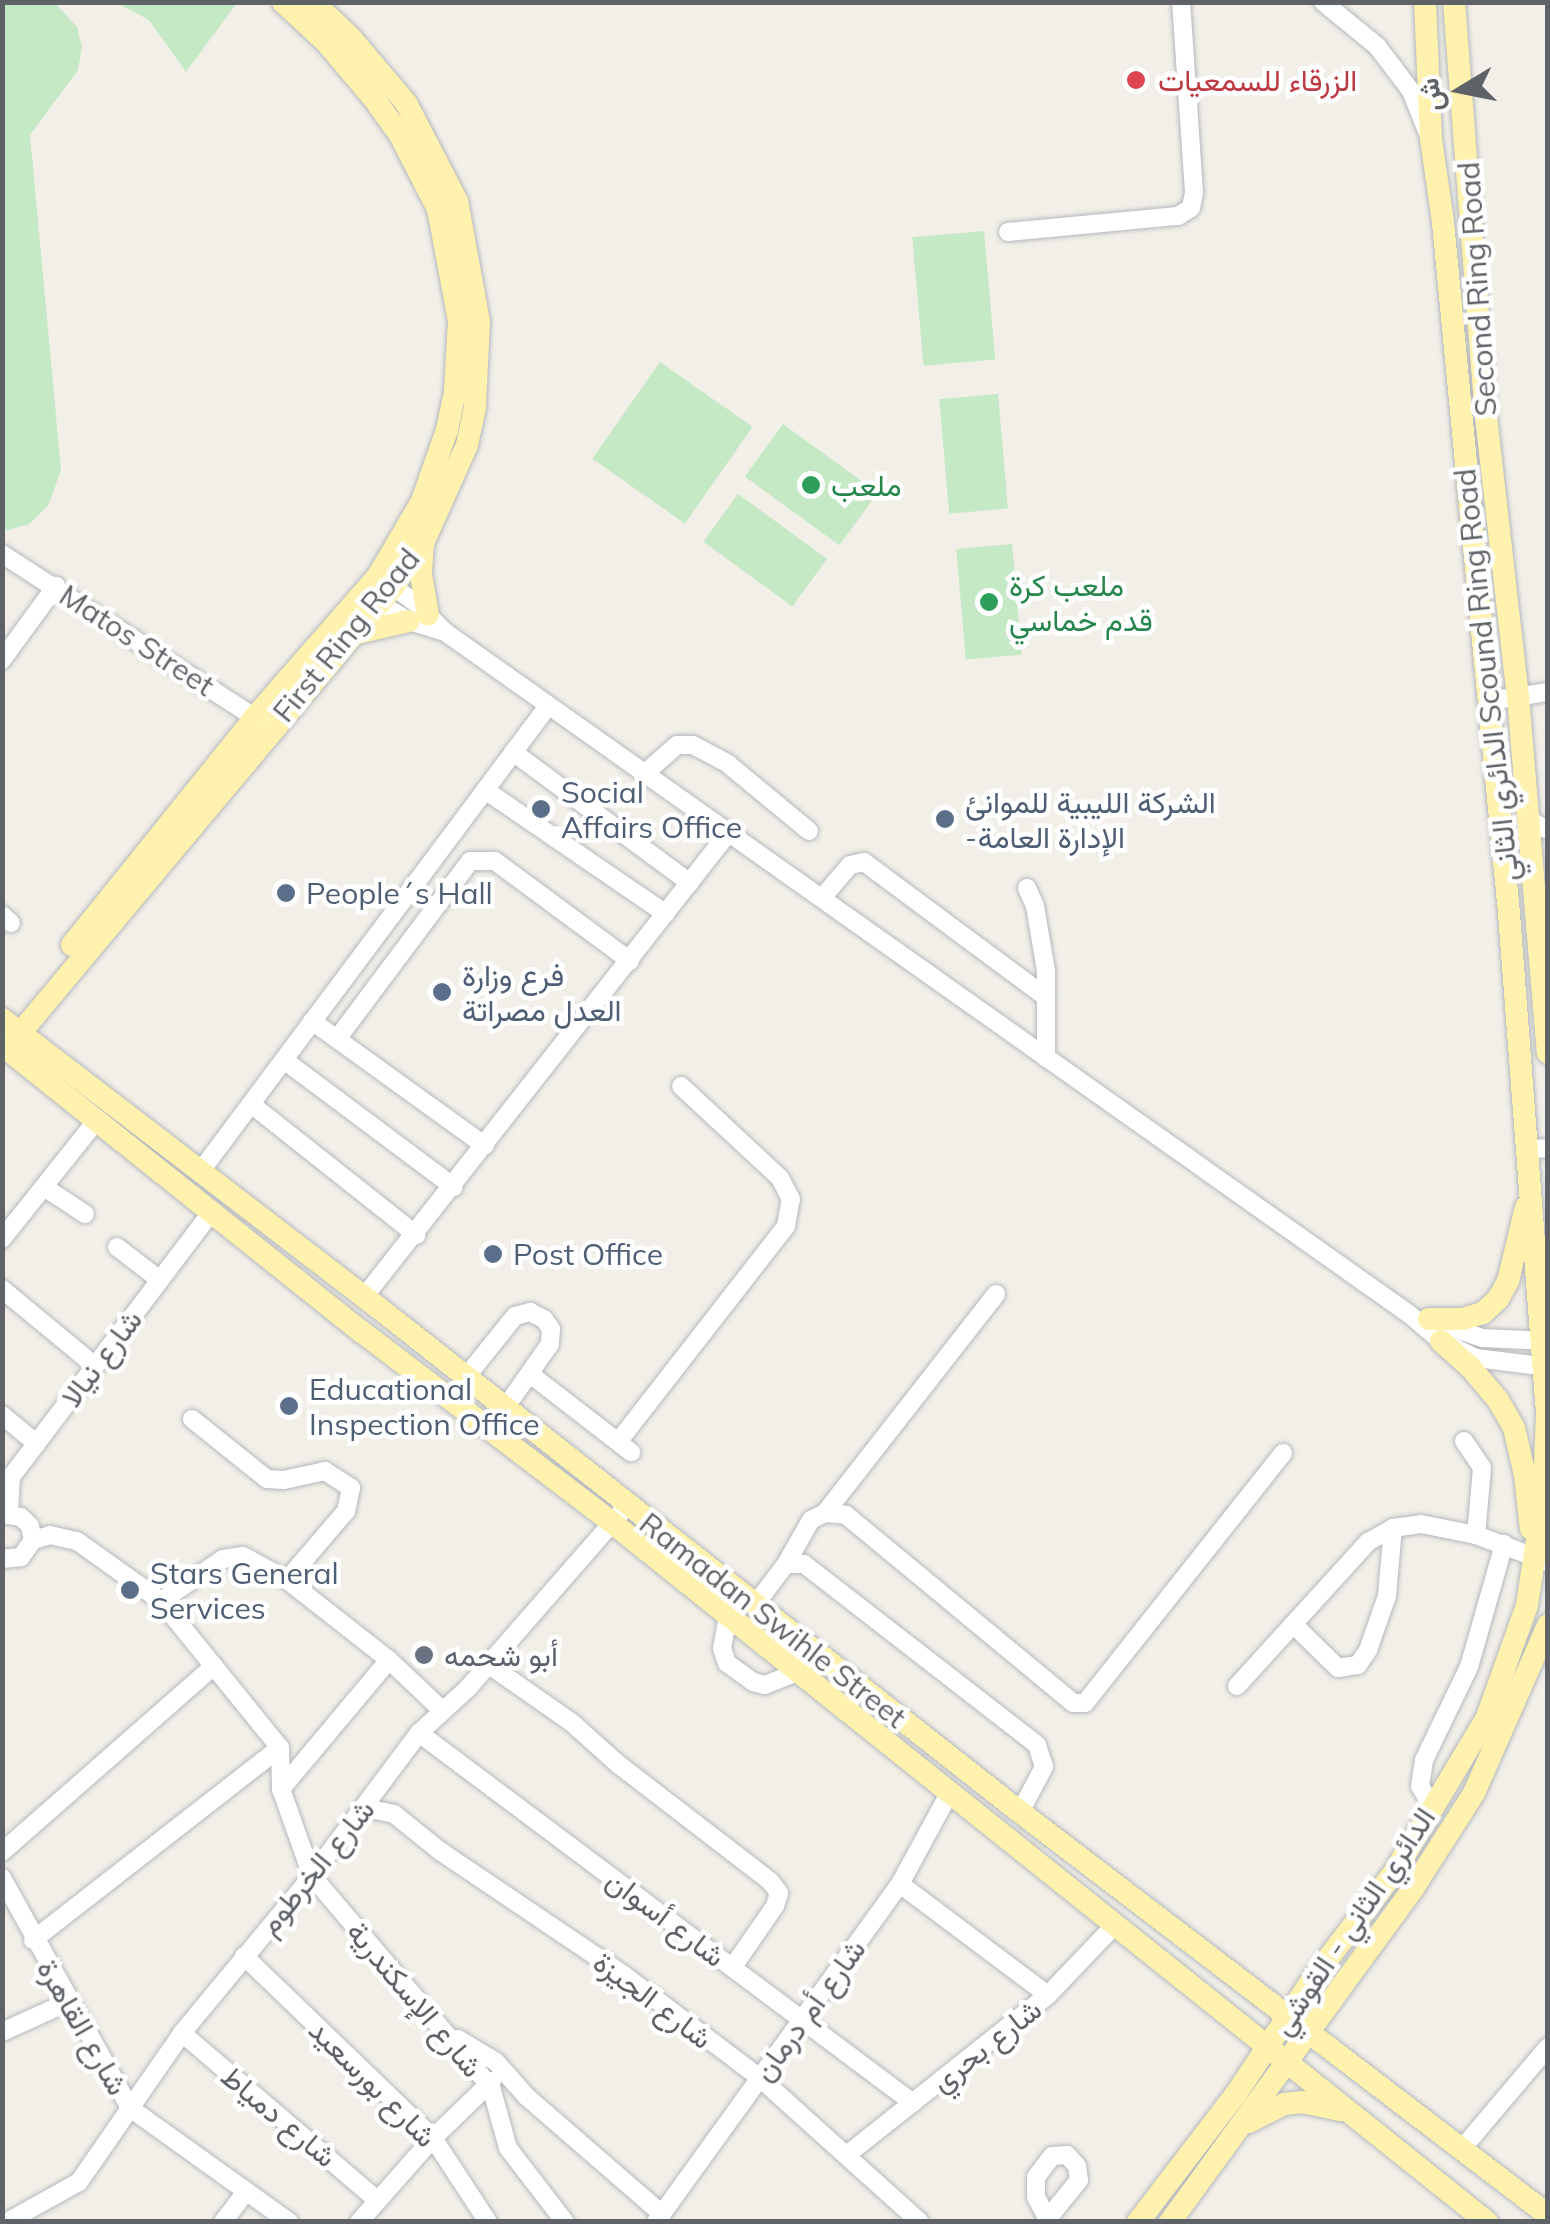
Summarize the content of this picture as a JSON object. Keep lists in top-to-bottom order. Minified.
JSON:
{"streets":{"main road":["Second Ring Road","First Ring Road","الدائري الثاني Scound Ring Road","Ramadan Swihle Street","الدائري الثاني - القوشي"],"street":["Matos Street","شارع نيالا","شارع الخرطوم","شارع أسوان","شارع الإسكندرية","شارع الجيزة","شارع أم درمان","شارع القاهرة","شارع بحري","شارع بورسعيد","شارع دمياط"]},"crossings":[["First Ring Road","Matos Street"],["First Ring Road","Ramadan Swihle Street"],["الدائري الثاني Scound Ring Road","الدائري الثاني - القوشي"],["شارع نيالا","Ramadan Swihle Street"],["Ramadan Swihle Street","شارع الخرطوم"],["Ramadan Swihle Street","الدائري الثاني - القوشي"],["Ramadan Swihle Street","شارع أم درمان"],["Ramadan Swihle Street","شارع بحري"],["شارع الخرطوم","شارع أسوان"],["شارع الخرطوم","شارع الإسكندرية"],["شارع الخرطوم","شارع الجيزة"],["شارع الخرطوم","شارع القاهرة"],["شارع الخرطوم","شارع بورسعيد"],["شارع الخرطوم","شارع دمياط"],["شارع أسوان","شارع أم درمان"],["شارع أسوان","شارع بحري"],["شارع الجيزة","شارع أم درمان"],["شارع الجيزة","شارع بحري"]],"places":["الزرقاء للسمعيات","ملعب","ملعب كرة قدم خماسي","Social Affairs Office","الشركة الليبية للموانئ -الإدارة العامة","People´s Hall","فرع وزارة العدل مصراتة","Post Office","Educational Inspection Office","Stars General Services","أبو شحمه"],"north":"left"}
